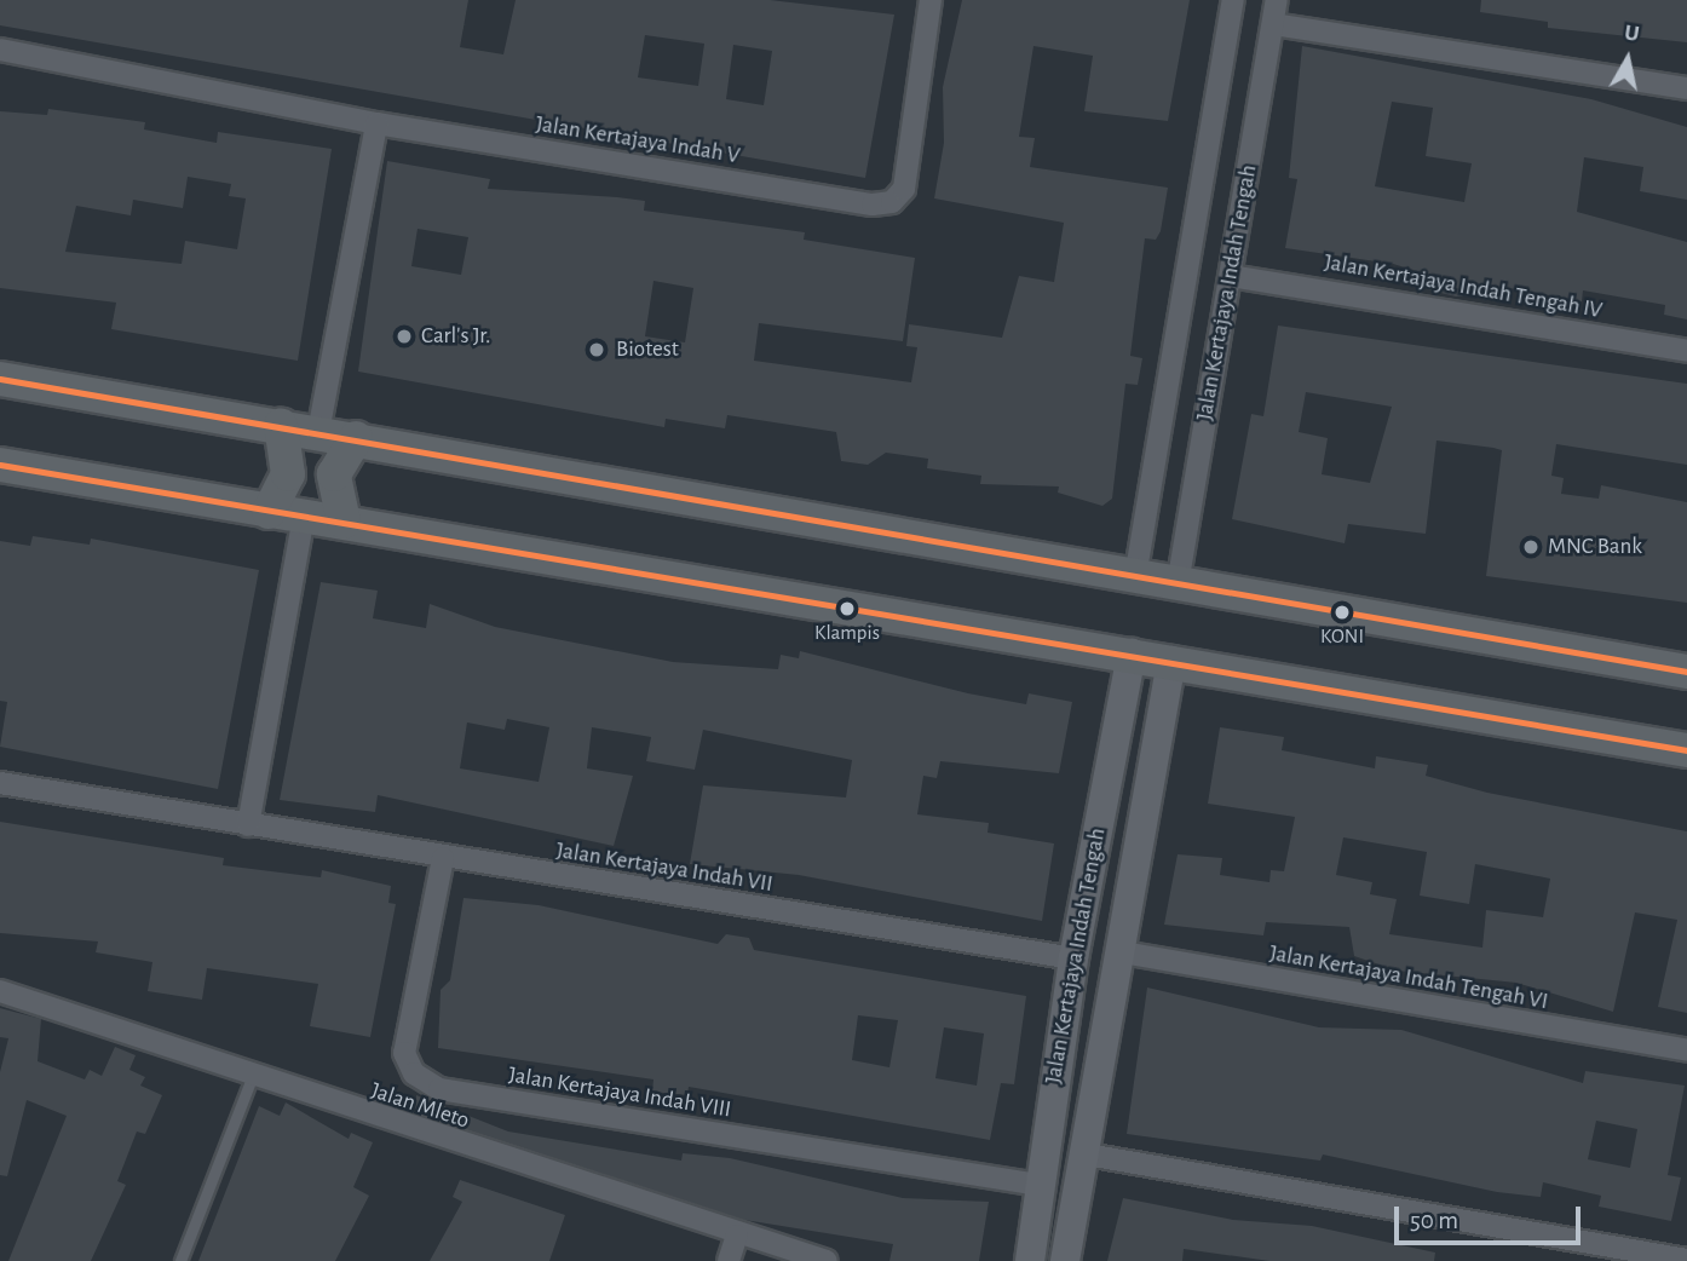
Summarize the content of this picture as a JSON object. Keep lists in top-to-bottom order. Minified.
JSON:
{"streets":{"main road":["Jalan Kertajaya Indah Tengah"],"street":["Jalan Kertajaya Indah V","Jalan Kertajaya Indah Tengah IV","Jalan Kertajaya Indah VII","Jalan Kertajaya Indah Tengah VI","Jalan Kertajaya Indah VIII","Jalan Mleto"]},"crossings":[["Jalan Kertajaya Indah Tengah IV","Jalan Kertajaya Indah Tengah"],["Jalan Kertajaya Indah Tengah","Jalan Kertajaya Indah VII"],["Jalan Kertajaya Indah Tengah","Jalan Kertajaya Indah Tengah VI"],["Jalan Kertajaya Indah Tengah","Jalan Kertajaya Indah VIII"],["Jalan Kertajaya Indah VII","Jalan Kertajaya Indah VIII"]],"places":["Carl's Jr.","Biotest","MNC Bank","Klampis","KONI"],"scale_bar":"50 m","north":"top"}
